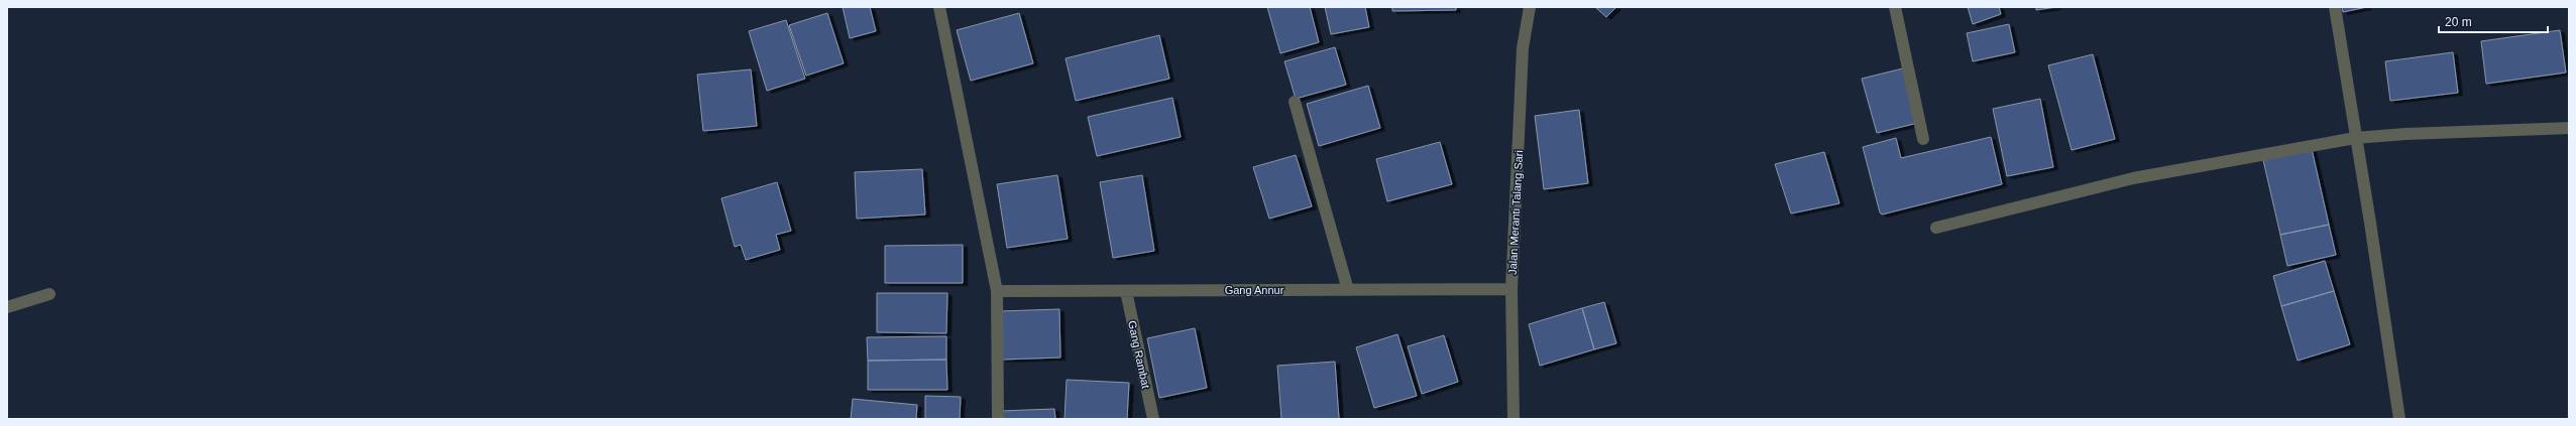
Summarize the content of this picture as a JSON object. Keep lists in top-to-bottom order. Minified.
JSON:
{"streets":{"street":["Jalan Meranti Talang Sari","Gang Annur","Gang Rambat"]},"crossings":[["Jalan Meranti Talang Sari","Gang Annur"],["Gang Annur","Gang Rambat"]],"scale_bar":"20 m"}
